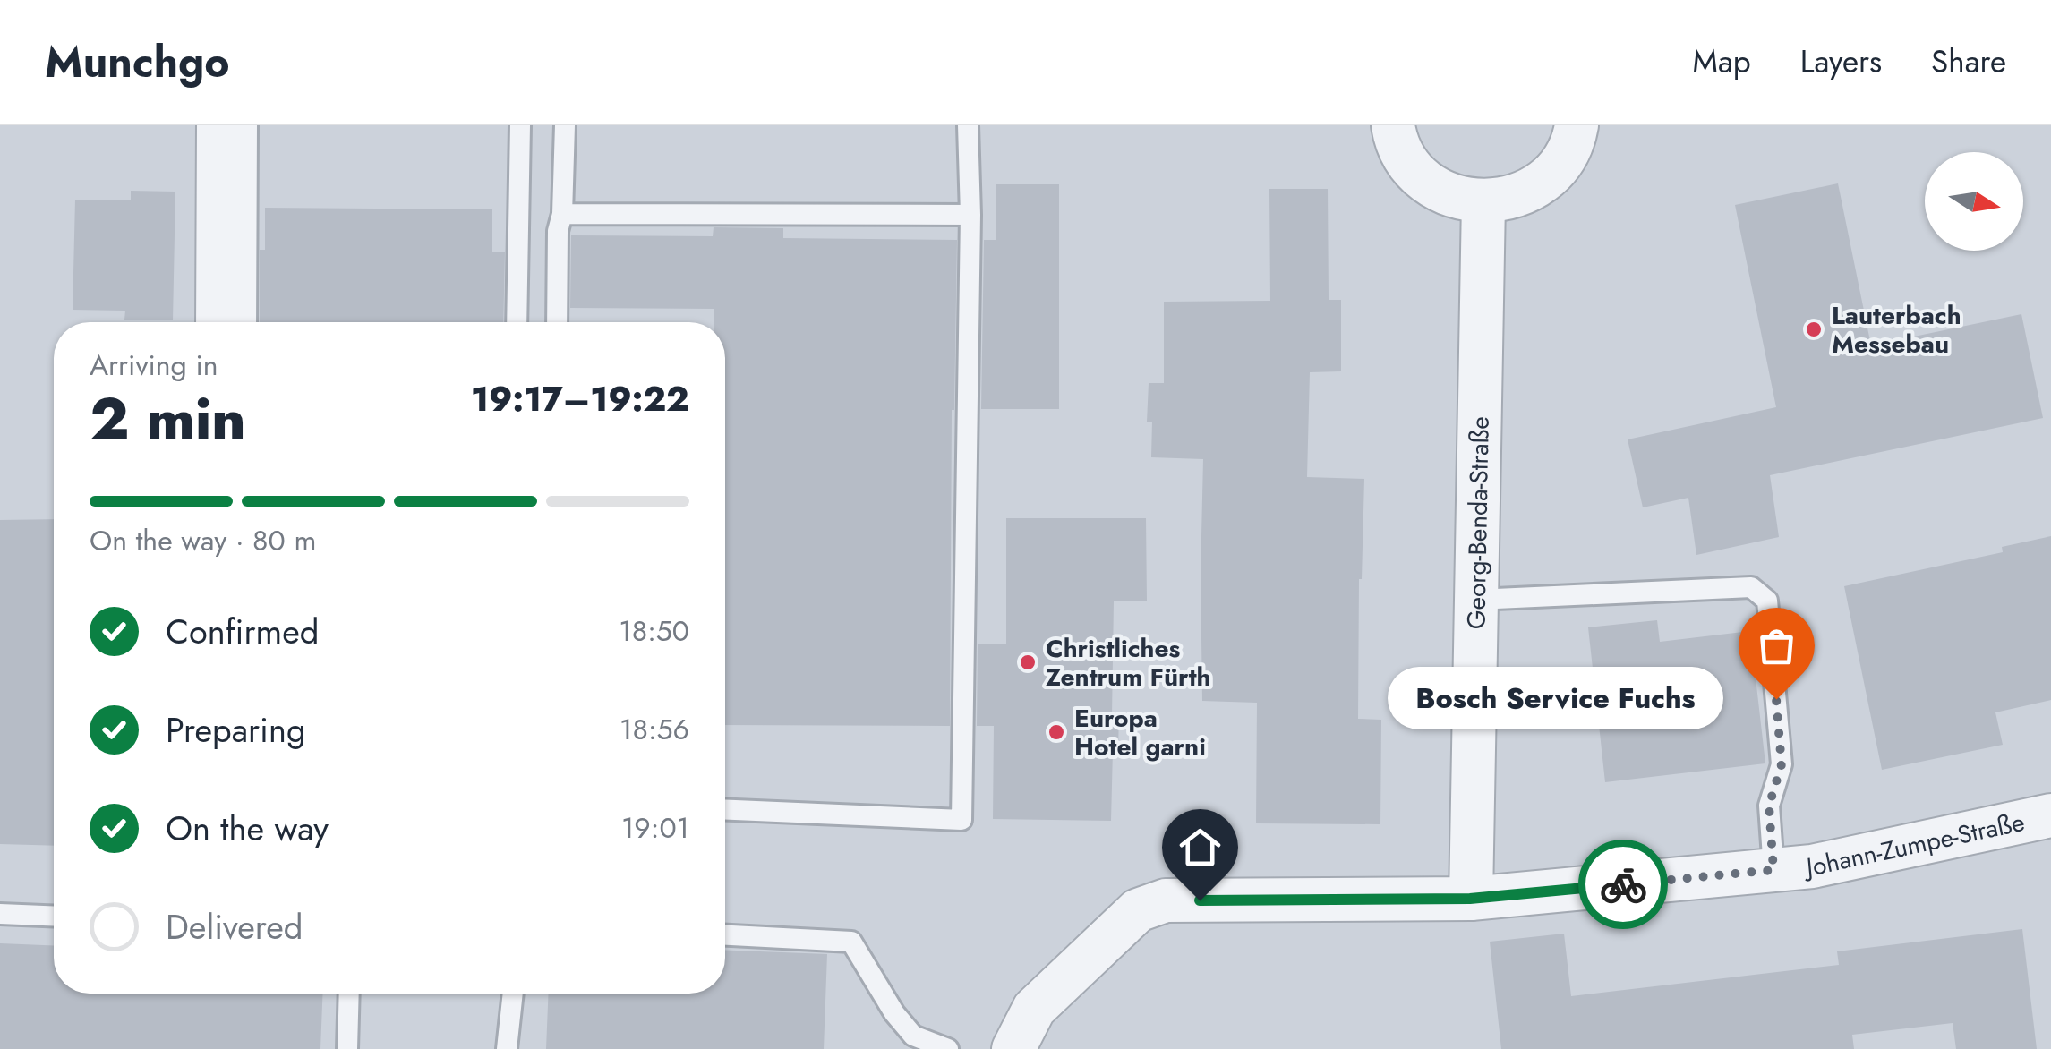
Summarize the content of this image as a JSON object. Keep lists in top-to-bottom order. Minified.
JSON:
{"streets":{"street":["Georg-Benda-Straße","Johann-Zumpe-Straße"]},"crossings":[["Georg-Benda-Straße","Johann-Zumpe-Straße"]],"places":["Lauterbach Messebau","Christliches Zentrum Fürth","Bosch Service Fuchs","Europa Hotel garni"],"north":"right","page":{"header":"Munchgo","nav":["Map","Layers","Share"],"heading":["2 min","Arriving in","19:17–19:22"],"bar":"On the way · 80 m","list":[["Confirmed","18:50"],["Preparing","18:56"],["On the way","19:01"],"Delivered"],"bubble":"Bosch Service Fuchs"}}
